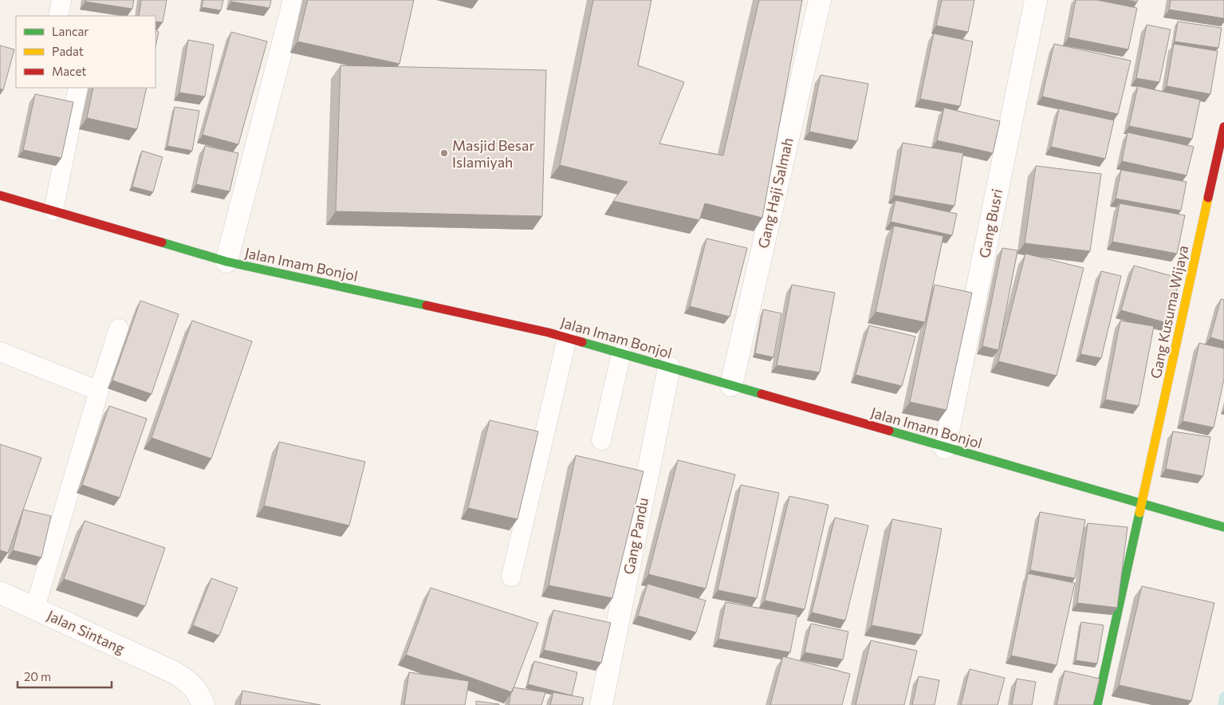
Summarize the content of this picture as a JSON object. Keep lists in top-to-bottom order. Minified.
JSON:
{"streets":{"main road":["Jalan Imam Bonjol","Gang Kusuma Wijaya"],"street":["Gang Haji Salmah","Gang Busri","Gang Pandu","Jalan Sintang"]},"crossings":[["Gang Haji Salmah","Jalan Imam Bonjol"],["Gang Busri","Jalan Imam Bonjol"],["Jalan Imam Bonjol","Gang Kusuma Wijaya"],["Jalan Imam Bonjol","Gang Pandu"]],"places":["Masjid Besar Islamiyah"],"legend":["Lancar","Padat","Macet"],"scale_bar":"20 m"}
